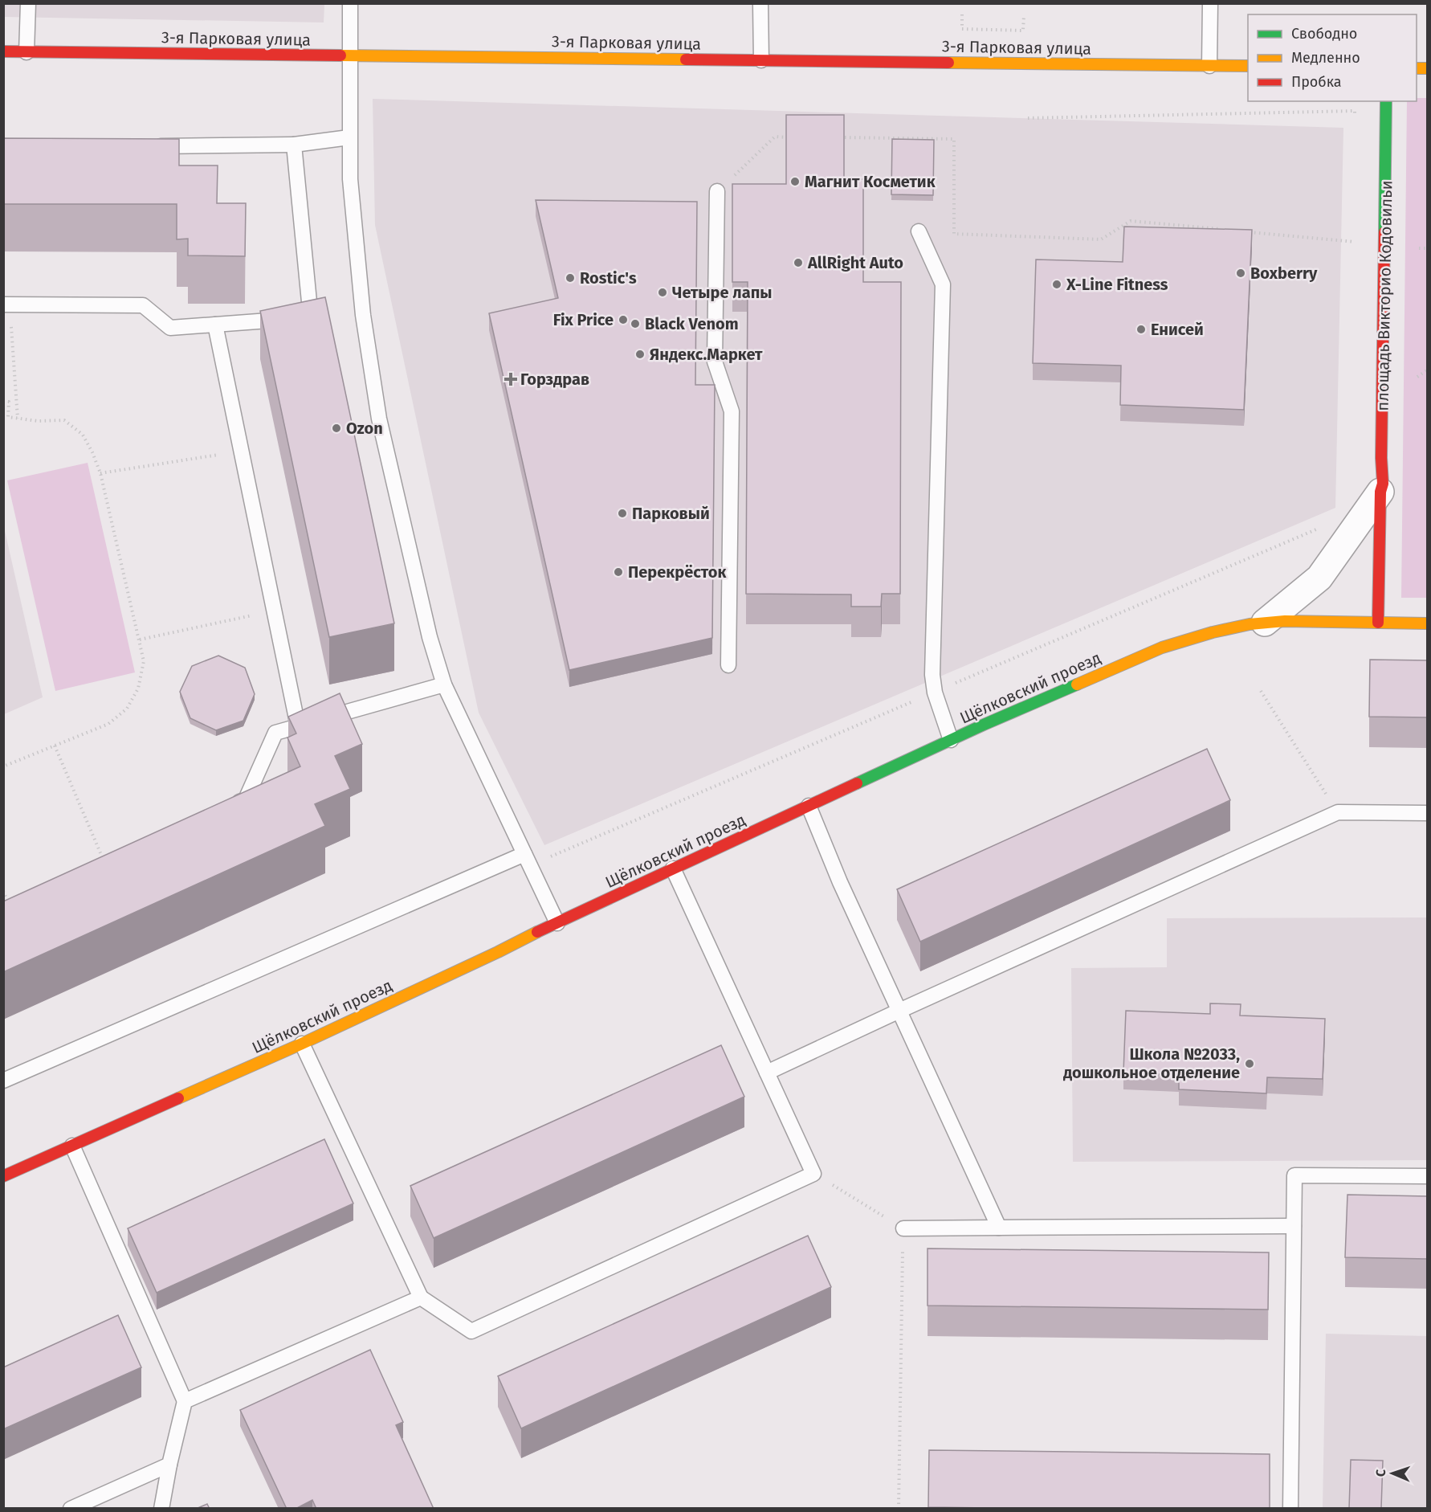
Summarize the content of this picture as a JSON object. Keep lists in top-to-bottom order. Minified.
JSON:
{"streets":{"street":["3-я Парковая улица","площадь Викторио Кодовильи","Щёлковский проезд"]},"crossings":[["площадь Викторио Кодовильи","Щёлковский проезд"]],"places":{"other":["Магнит Косметик","AllRight Auto","Boxberry","Rostic's","X-Line Fitness","Четыре лапы","Fix Price","Black Venom","Енисей","Яндекс.Маркет","Ozon","Парковый","Перекрёсток","Школа №2033, дошкольное отделение"],"health":["Горздрав"]},"legend":["Свободно","Медленно","Пробка"],"north":"left"}
